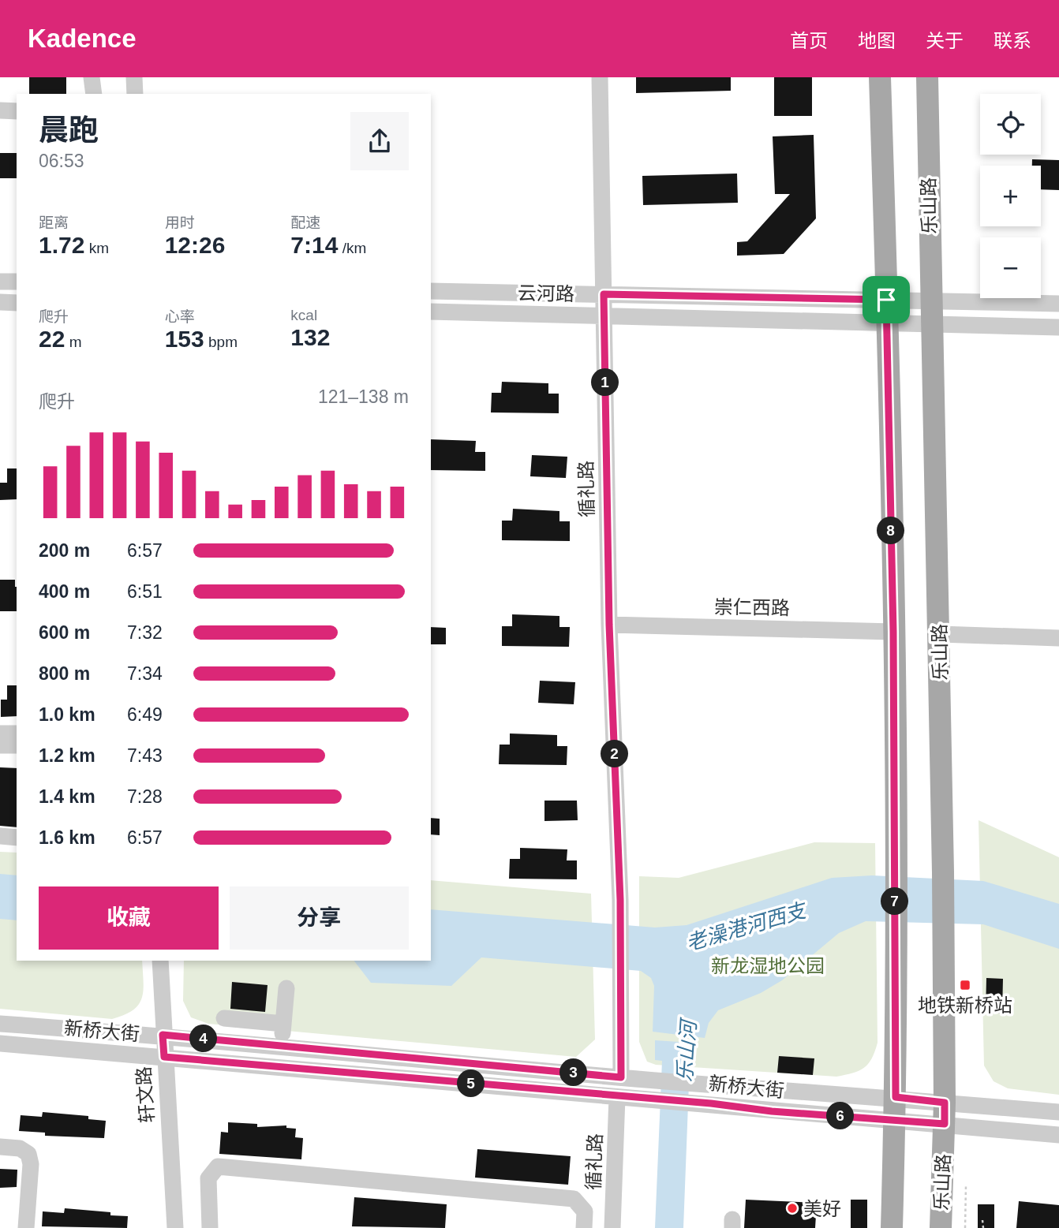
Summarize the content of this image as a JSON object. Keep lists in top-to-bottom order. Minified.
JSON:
{"streets":{"main road":["乐山路"],"street":["云河路","循礼路","崇仁西路","新桥大街","轩文路"]},"crossings":[["乐山路","云河路"],["乐山路","新桥大街"],["云河路","循礼路"],["循礼路","崇仁西路"],["循礼路","新桥大街"],["新桥大街","轩文路"]],"water":["老澡港河西支","乐山河"],"parks":["新龙湿地公园"],"places":{"transit":["地铁新桥站"],"other":["美好"]},"page":{"header":"Kadence","nav":["首页","地图","关于","联系"],"map_buttons":["+","−"],"heading":["晨跑","06:53"],"stats":[["距离","1.72 km"],["用时","12:26"],["配速","7:14 /km"],["爬升","22 m"],["心率","153 bpm"],["kcal","132"]],"pins":["1","8","2","7","4","3","5","6"],"chart":["爬升","121–138 m"],"list":[{"name":"200 m","note":"6:57"},{"name":"400 m","note":"6:51"},{"name":"600 m","note":"7:32"},{"name":"800 m","note":"7:34"},{"name":"1.0 km","note":"6:49"},{"name":"1.2 km","note":"7:43"},{"name":"1.4 km","note":"7:28"},{"name":"1.6 km","note":"6:57"}],"buttons":["收藏","分享"]}}
